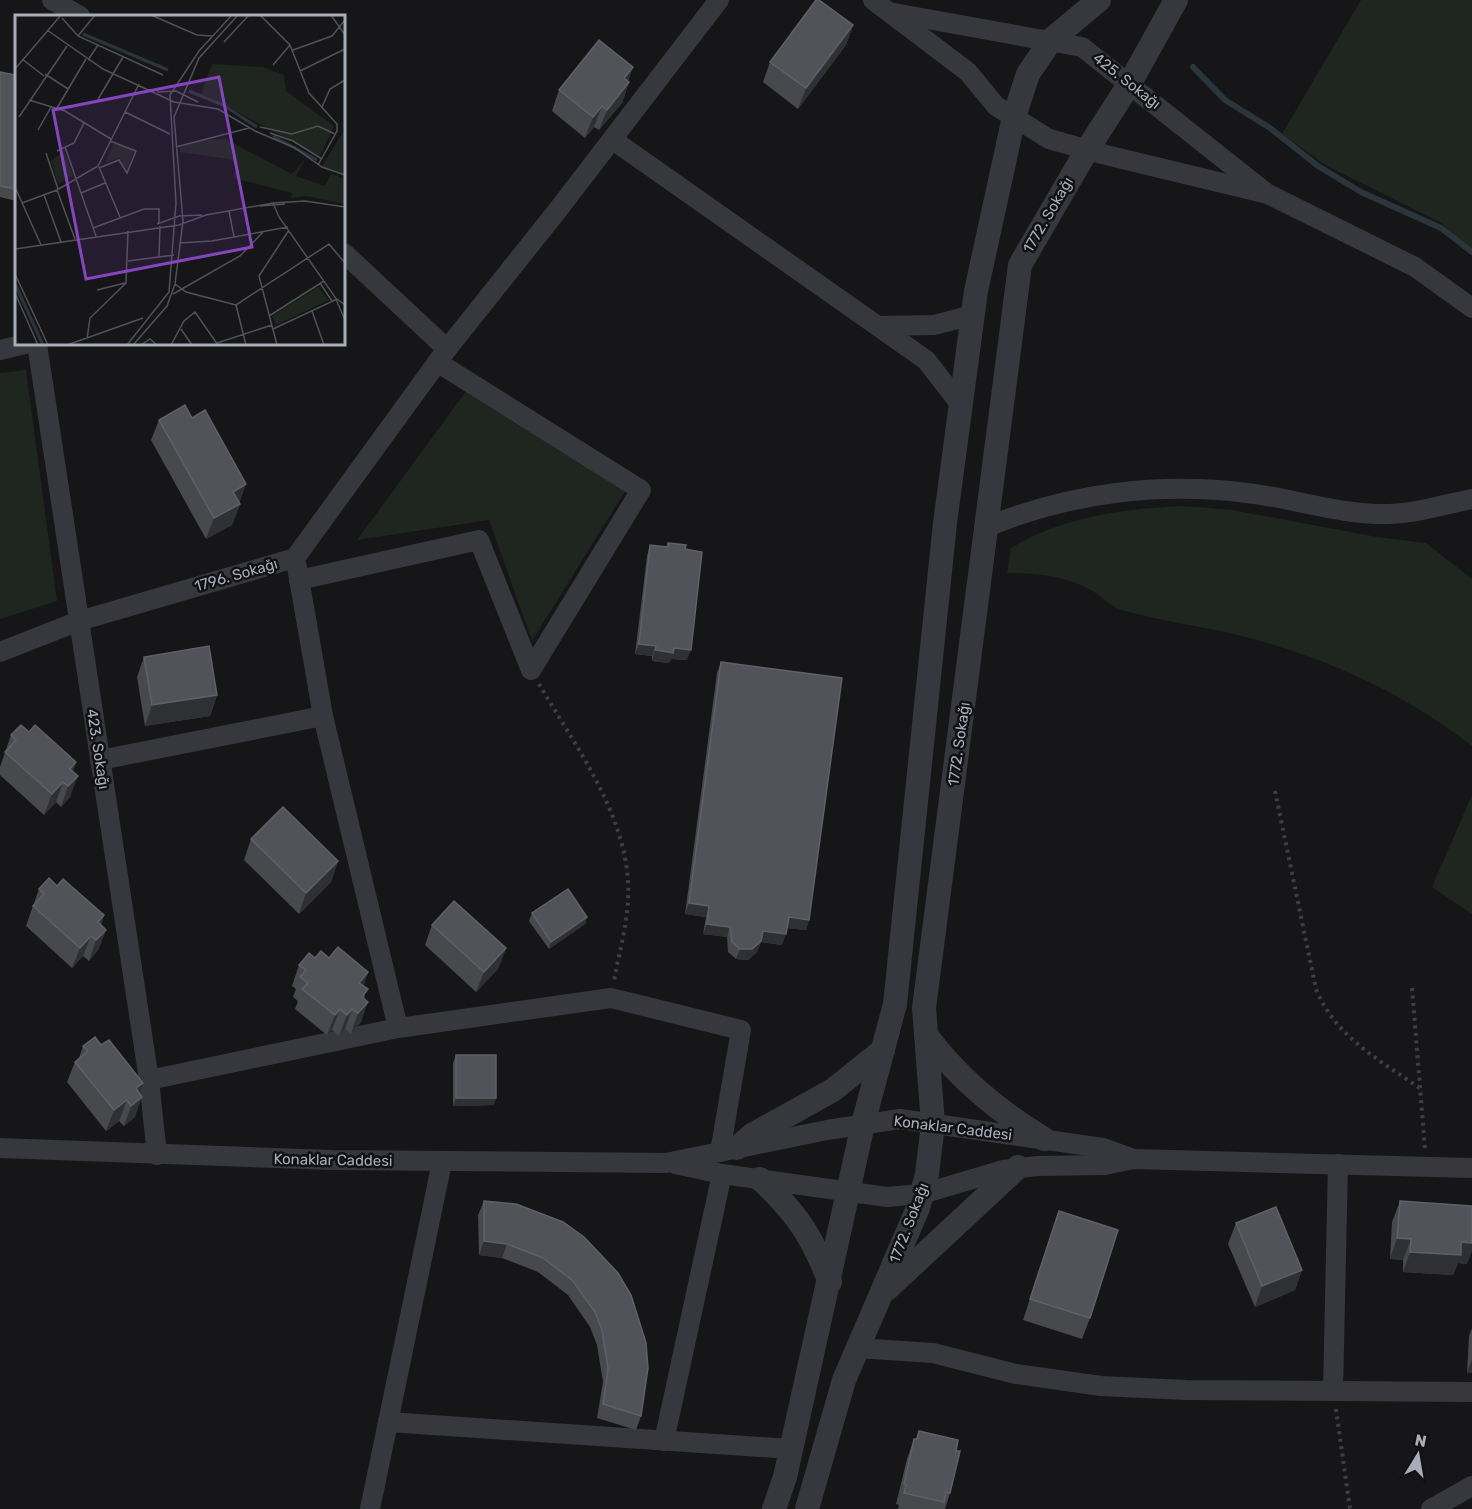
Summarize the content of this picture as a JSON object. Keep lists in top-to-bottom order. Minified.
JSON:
{"streets":{"street":["425. Sokağı","1772. Sokağı","1796. Sokağı","423. Sokağı","Konaklar Caddesi"]},"crossings":[["425. Sokağı","1772. Sokağı"],["1772. Sokağı","Konaklar Caddesi"],["1796. Sokağı","423. Sokağı"],["423. Sokağı","Konaklar Caddesi"]],"north":"top"}
